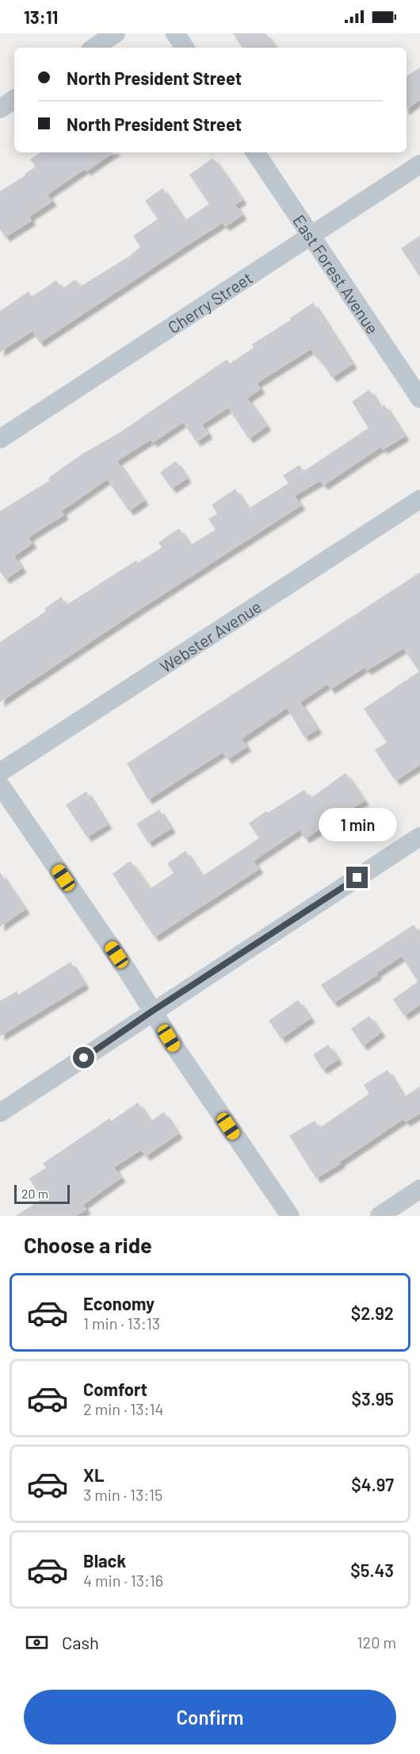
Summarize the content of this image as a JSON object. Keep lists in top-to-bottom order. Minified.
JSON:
{"streets":{"street":["East Forest Avenue","Cherry Street","Webster Avenue"]},"crossings":[["East Forest Avenue","Cherry Street"]],"scale_bar":"20 m","page":{"status":"13:11","banner":["North President Street","North President Street"],"bubble":"1 min","scale":"20 m","heading":"Choose a ride","list":[{"name":"Economy","note":"1 min · 13:13","value":"$2.92"},{"name":"Comfort","note":"2 min · 13:14","value":"$3.95"},{"name":"XL","note":"3 min · 13:15","value":"$4.97"},{"name":"Black","note":"4 min · 13:16","value":"$5.43"}],"pay":["Cash","120 m"],"buttons":"Confirm"}}
